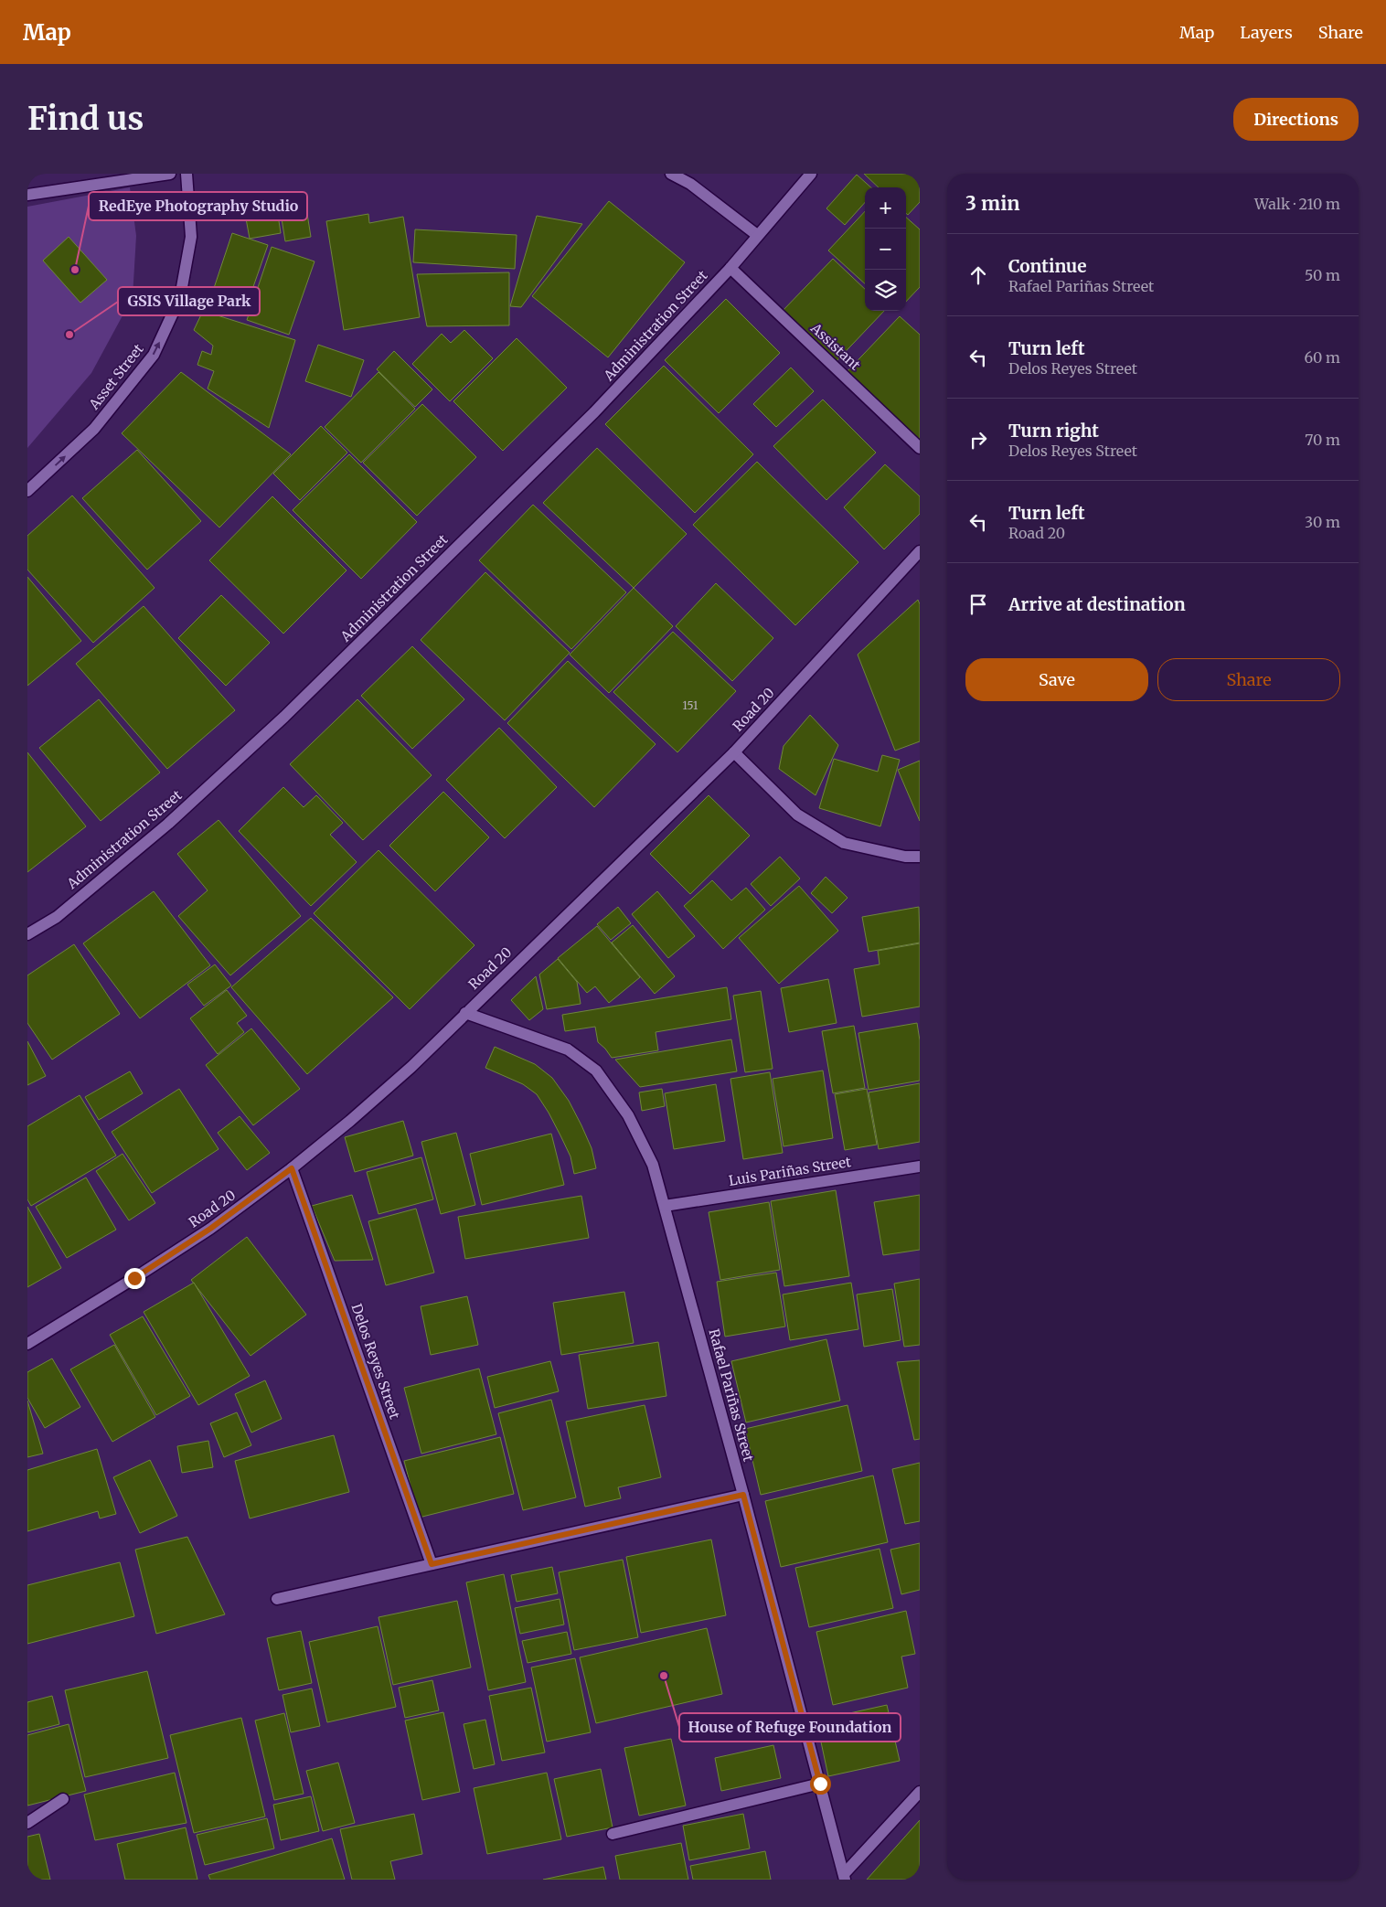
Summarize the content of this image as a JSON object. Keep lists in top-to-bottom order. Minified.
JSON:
{"streets":{"street":["Administration Street","Assistant","Asset Street","Road 20","Luis Pariñas Street","Delos Reyes Street","Rafael Pariñas Street"]},"crossings":[["Administration Street","Assistant"],["Road 20","Delos Reyes Street"],["Road 20","Rafael Pariñas Street"],["Luis Pariñas Street","Rafael Pariñas Street"]],"one_way":["Asset Street"],"places":["RedEye Photography Studio","GSIS Village Park","House of Refuge Foundation"],"house_numbers":["151"],"page":{"header":"Map","nav":["Map","Layers","Share"],"buttons":["Directions",["Save","Share"]],"title":"Find us","heading":["3 min","Walk · 210 m"],"map_buttons":["+","−"],"list":[["Continue","Rafael Pariñas Street","50 m"],["Turn left","Delos Reyes Street","60 m"],["Turn right","Delos Reyes Street","70 m"],["Turn left","Road 20","30 m"],"Arrive at destination"]}}
